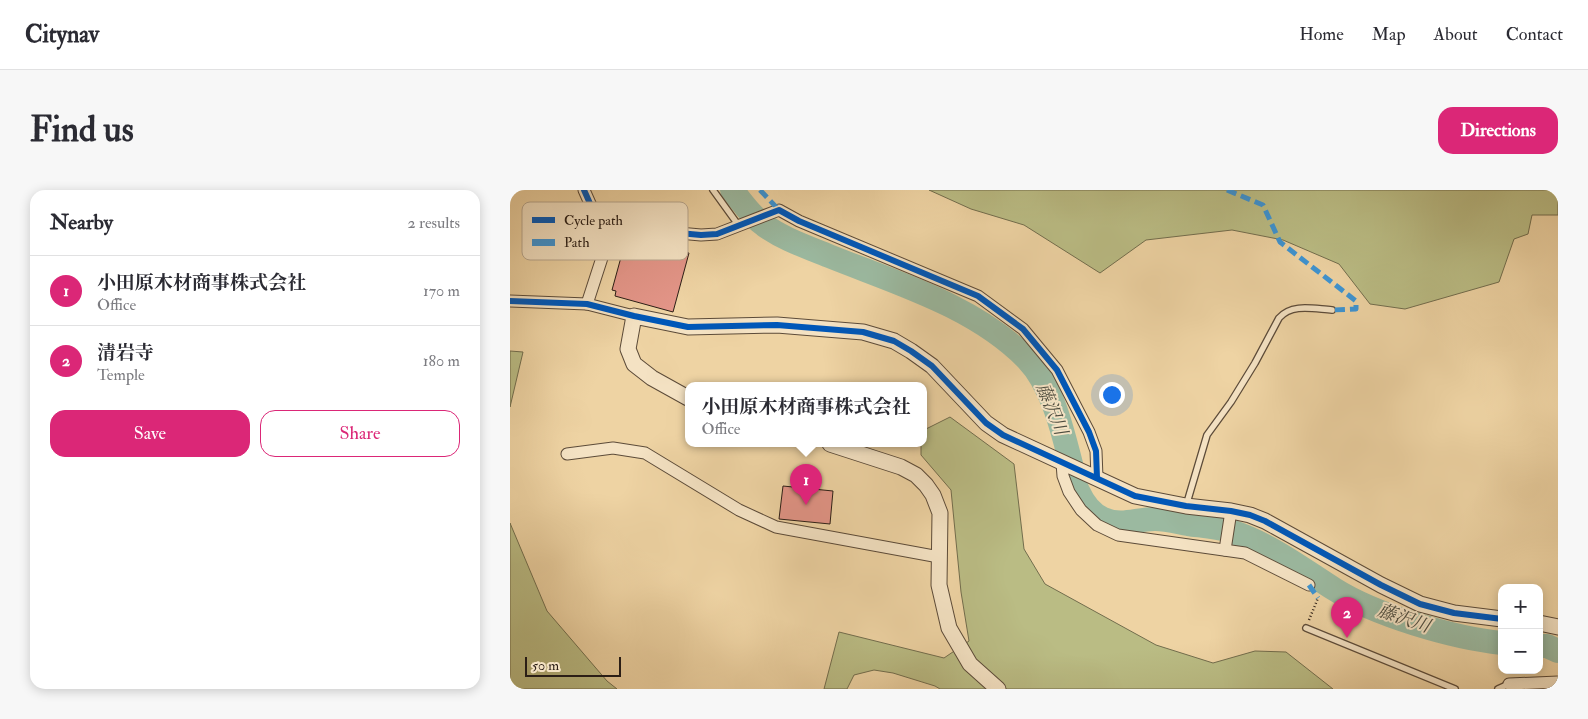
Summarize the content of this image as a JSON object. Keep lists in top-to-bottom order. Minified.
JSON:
{"water":["藤沢川"],"legend":["Cycle path","Path"],"scale_bar":"50 m","page":{"header":"Citynav","nav":["Home","Map","About","Contact"],"buttons":["Directions",["Save","Share"]],"title":"Find us","heading":["Nearby","2 results"],"list":[{"mark":"1","name":"小田原木材商事株式会社","note":"Office","value":"170 m"},{"mark":"2","name":"清岩寺","note":"Temple","value":"180 m"}],"popup":["小田原木材商事株式会社","Office"],"pins":["1","2"],"map_buttons":["+","−"],"scale":"50 m"}}
